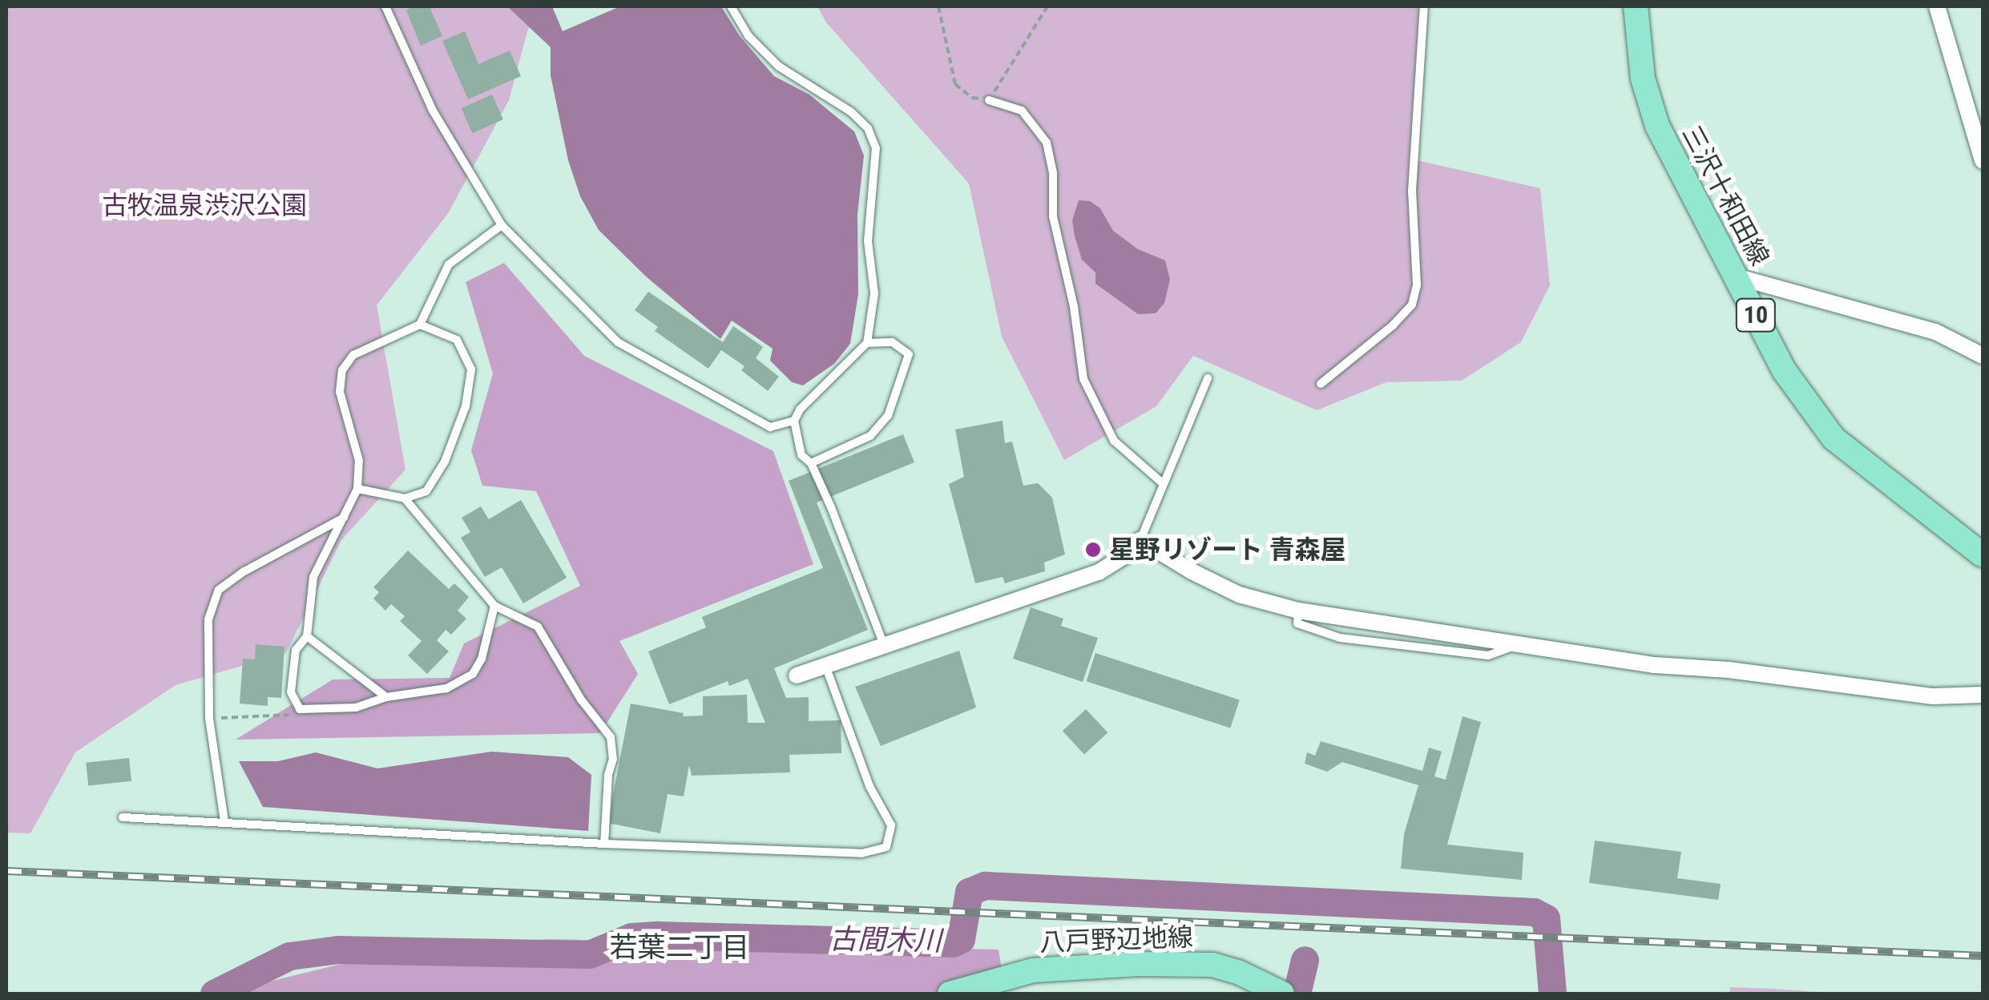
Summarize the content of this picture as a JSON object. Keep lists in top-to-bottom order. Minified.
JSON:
{"streets":{"main road":["三沢十和田線","10","八戸野辺地線"]},"districts":["若葉二丁目"],"water":["古間木川"],"parks":["古牧温泉渋沢公園"],"places":["星野リゾート 青森屋"]}
